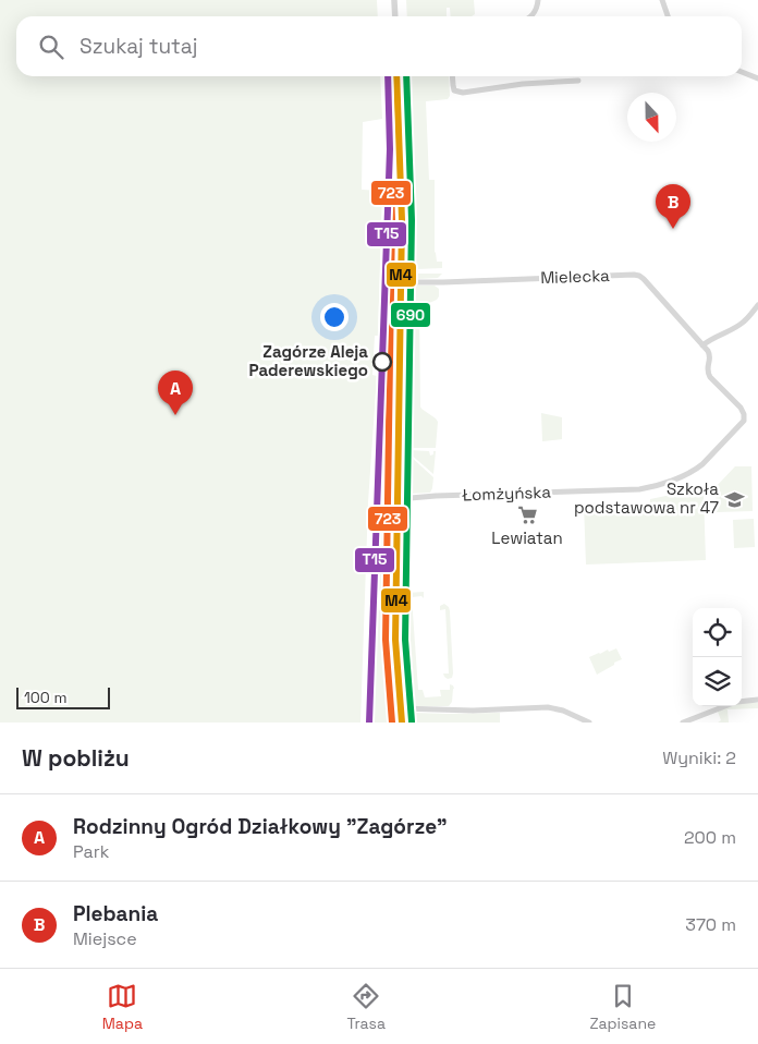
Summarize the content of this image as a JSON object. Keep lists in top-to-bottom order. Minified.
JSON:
{"streets":{"street":["Mielecka","Łomżyńska"]},"crossings":[["Mielecka","Łomżyńska"]],"places":{"other":["Zagórze Aleja Paderewskiego"],"school or university":["Szkoła podstawowa nr 47"],"supermarket":["Lewiatan"]},"lines":["transit line T15","transit line M4","transit line 723","transit line 690"],"scale_bar":"100 m","north":"bottom","page":{"search":"Szukaj tutaj","pins":["B","A"],"scale":"100 m","heading":["W pobliżu","Wyniki: 2"],"list":[{"mark":"A","name":"Rodzinny Ogród Działkowy \"Zagórze\"","note":"Park","value":"200 m"},{"mark":"B","name":"Plebania","note":"Miejsce","value":"370 m"}],"nav":["Mapa","Trasa","Zapisane"]}}
